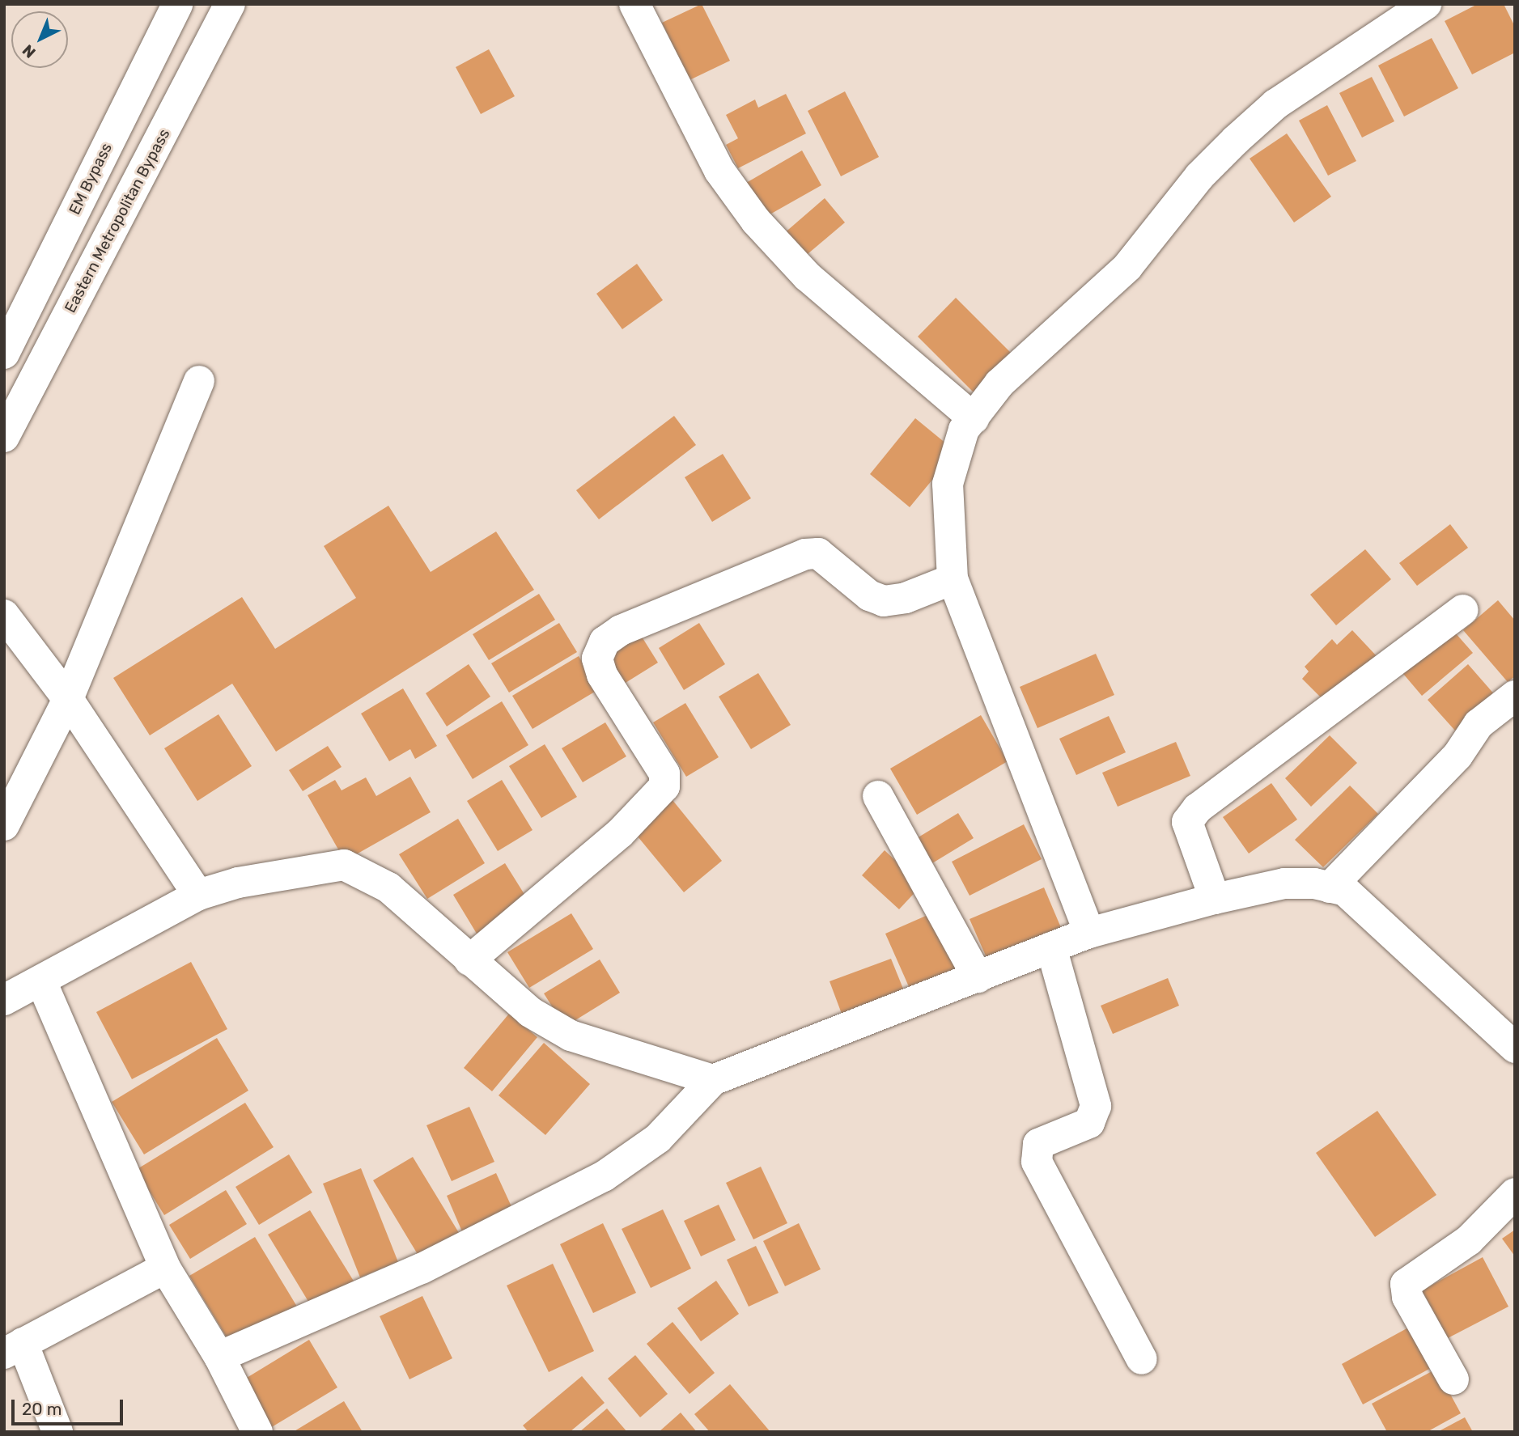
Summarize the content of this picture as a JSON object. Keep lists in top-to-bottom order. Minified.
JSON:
{"streets":{"street":["EM Bypass","Eastern Metropolitan Bypass"]},"scale_bar":"20 m","north":"bottom left"}
